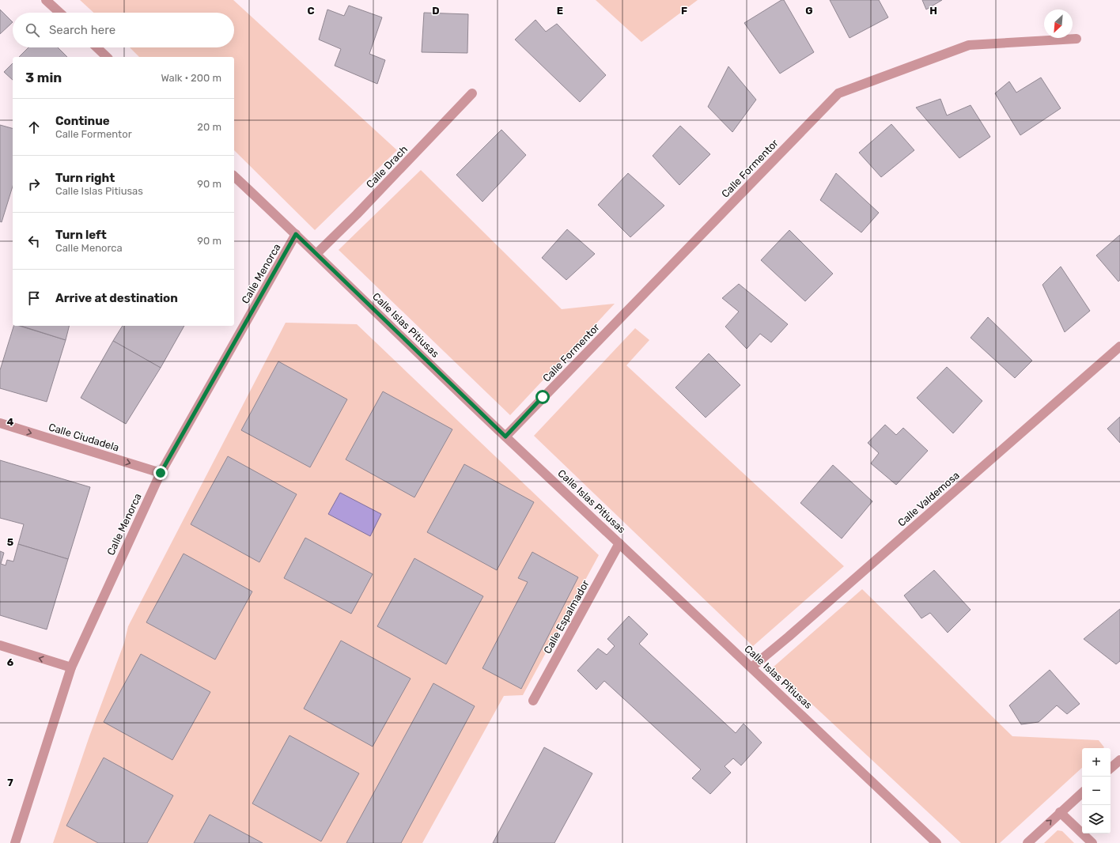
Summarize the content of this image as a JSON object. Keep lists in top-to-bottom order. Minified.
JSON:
{"streets":{"street":["Calle Drach","Calle Formentor","Calle Menorca","Calle Islas Pitiusas","Calle Ciudadela","Calle Valdemosa","Calle Espalmador"]},"crossings":[["Calle Drach","Calle Islas Pitiusas"],["Calle Formentor","Calle Islas Pitiusas"],["Calle Menorca","Calle Islas Pitiusas"],["Calle Menorca","Calle Ciudadela"],["Calle Islas Pitiusas","Calle Valdemosa"],["Calle Islas Pitiusas","Calle Espalmador"]],"one_way":["Calle Ciudadela"],"north":"bottom left","page":{"search":"Search here","heading":["3 min","Walk · 200 m"],"list":[["Continue","Calle Formentor","20 m"],["Turn right","Calle Islas Pitiusas","90 m"],["Turn left","Calle Menorca","90 m"],"Arrive at destination"],"map_buttons":["+","−"]},"grid":{"columns":["C","D","E","F","G","H"],"rows":["4","5","6","7"]}}
